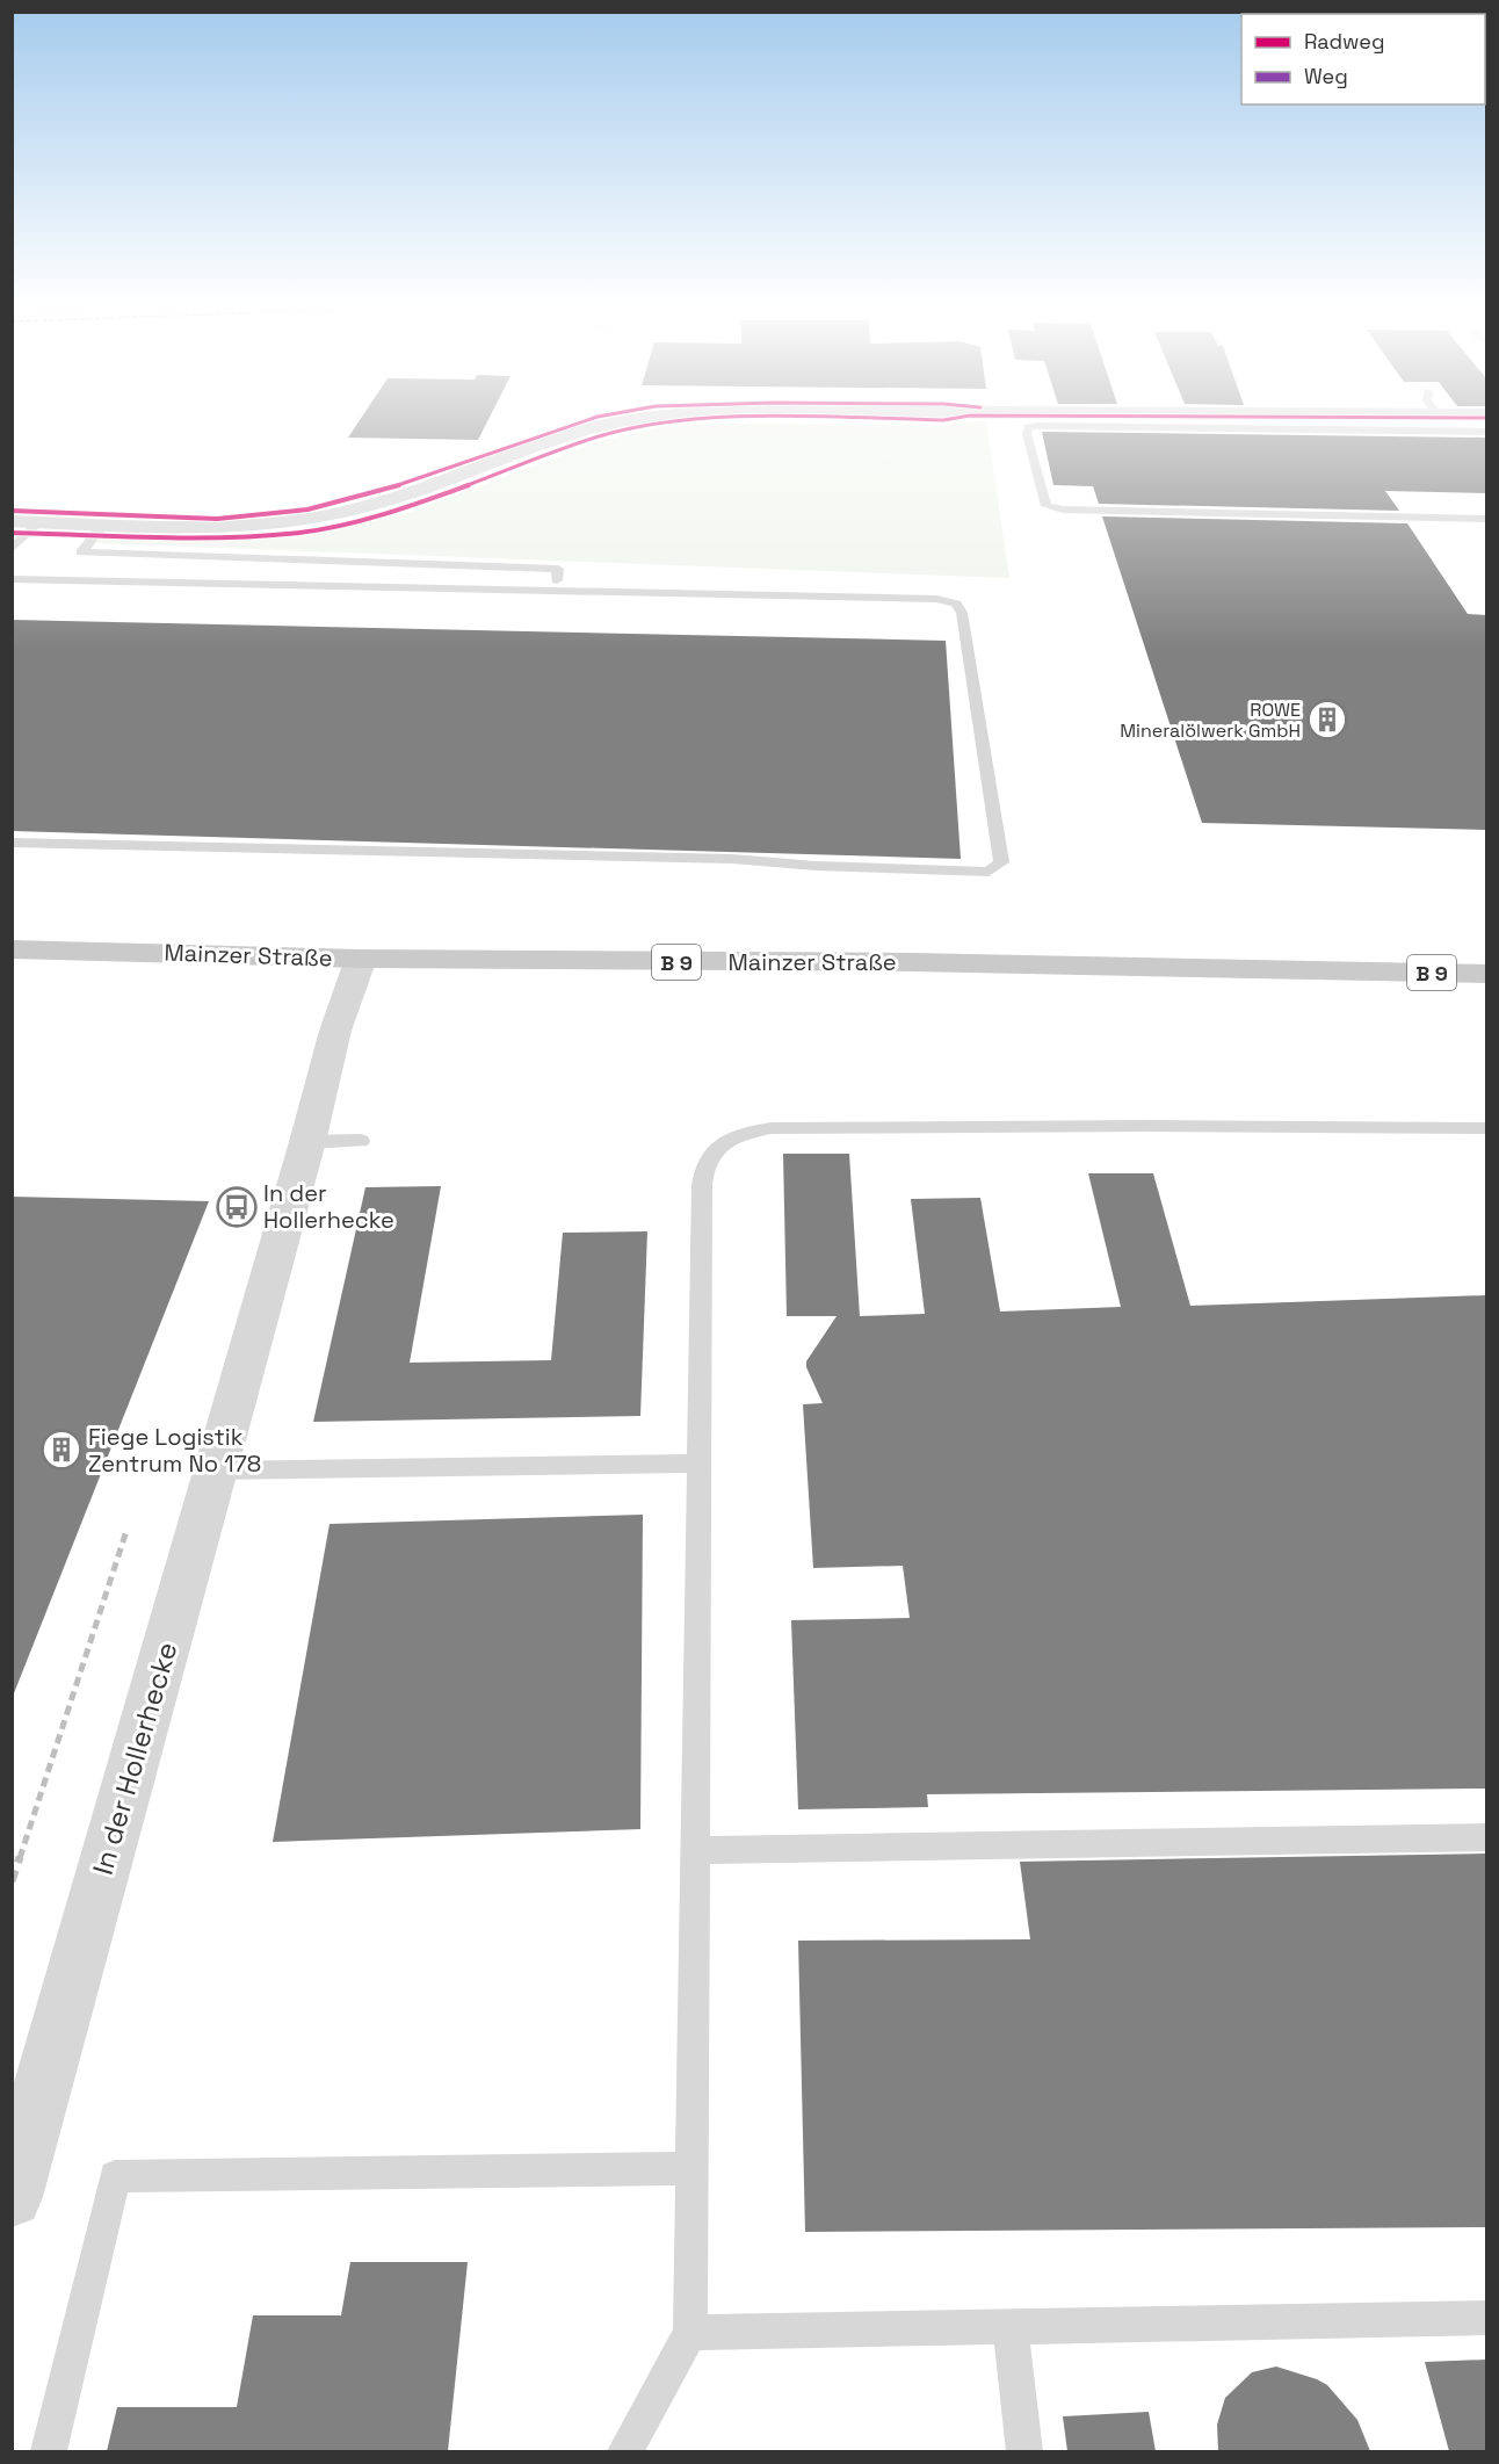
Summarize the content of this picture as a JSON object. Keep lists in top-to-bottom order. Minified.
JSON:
{"streets":{"main road":["Mainzer Straße","B 9"],"street":["In der Hollerhecke"]},"crossings":[["Mainzer Straße","In der Hollerhecke"]],"places":{"building":["ROWE Mineralölwerk GmbH","Fiege Logistik Zentrum No 178"],"bus stop":["In der Hollerhecke"]},"legend":["Radweg","Weg"]}
